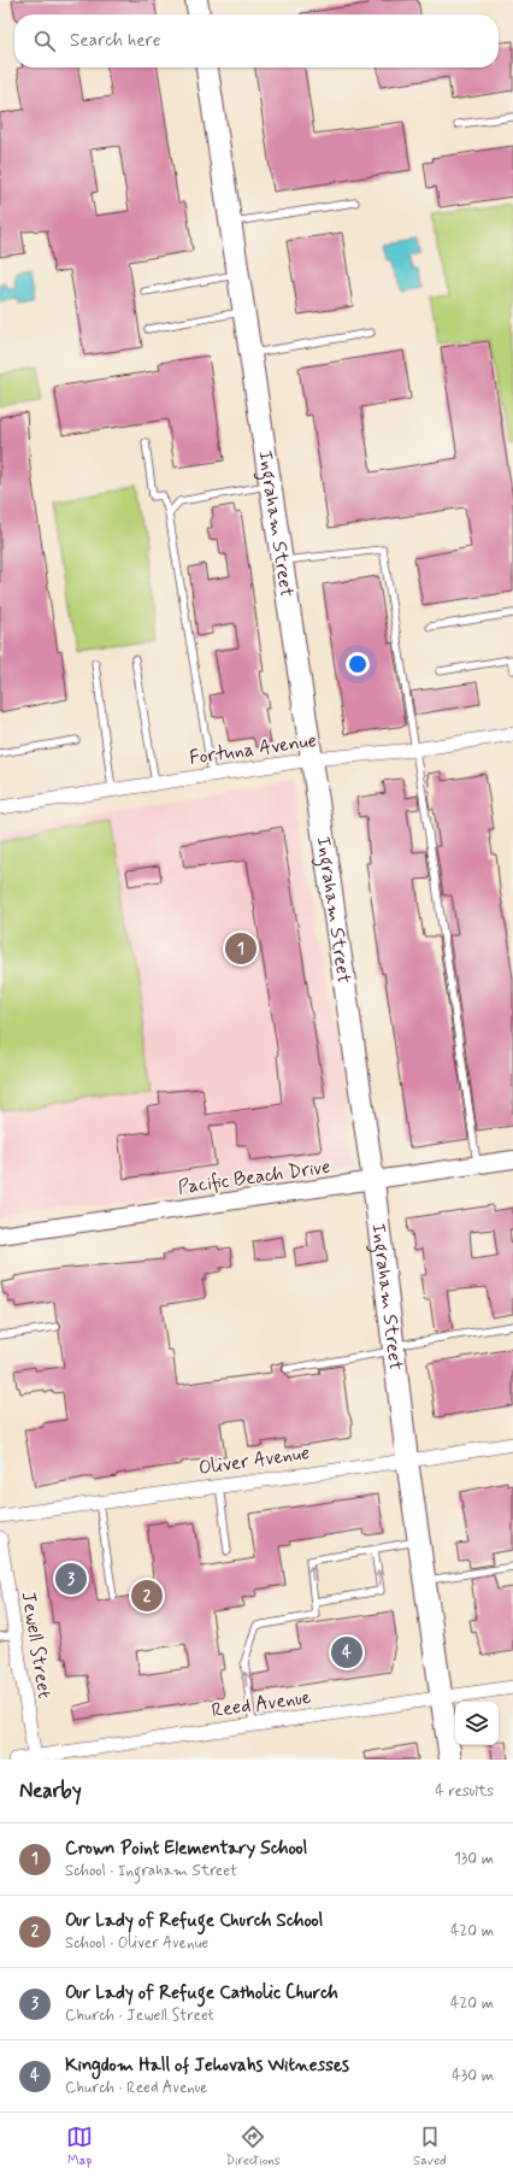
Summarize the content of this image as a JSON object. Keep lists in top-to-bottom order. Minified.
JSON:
{"streets":{"main road":["Ingraham Street"],"street":["Fortuna Avenue","Pacific Beach Drive","Oliver Avenue","Jewell Street","Reed Avenue"]},"crossings":[["Ingraham Street","Fortuna Avenue"],["Ingraham Street","Pacific Beach Drive"],["Ingraham Street","Oliver Avenue"],["Ingraham Street","Reed Avenue"],["Jewell Street","Reed Avenue"]],"page":{"search":"Search here","pins":["1","3","2","4"],"heading":["Nearby","4 results"],"list":[{"mark":"1","name":"Crown Point Elementary School","note":"School · Ingraham Street","value":"130 m"},{"mark":"2","name":"Our Lady of Refuge Church School","note":"School · Oliver Avenue","value":"420 m"},{"mark":"3","name":"Our Lady of Refuge Catholic Church","note":"Church · Jewell Street","value":"420 m"},{"mark":"4","name":"Kingdom Hall of Jehovahs Witnesses","note":"Church · Reed Avenue","value":"430 m"}],"nav":["Map","Directions","Saved"]}}
